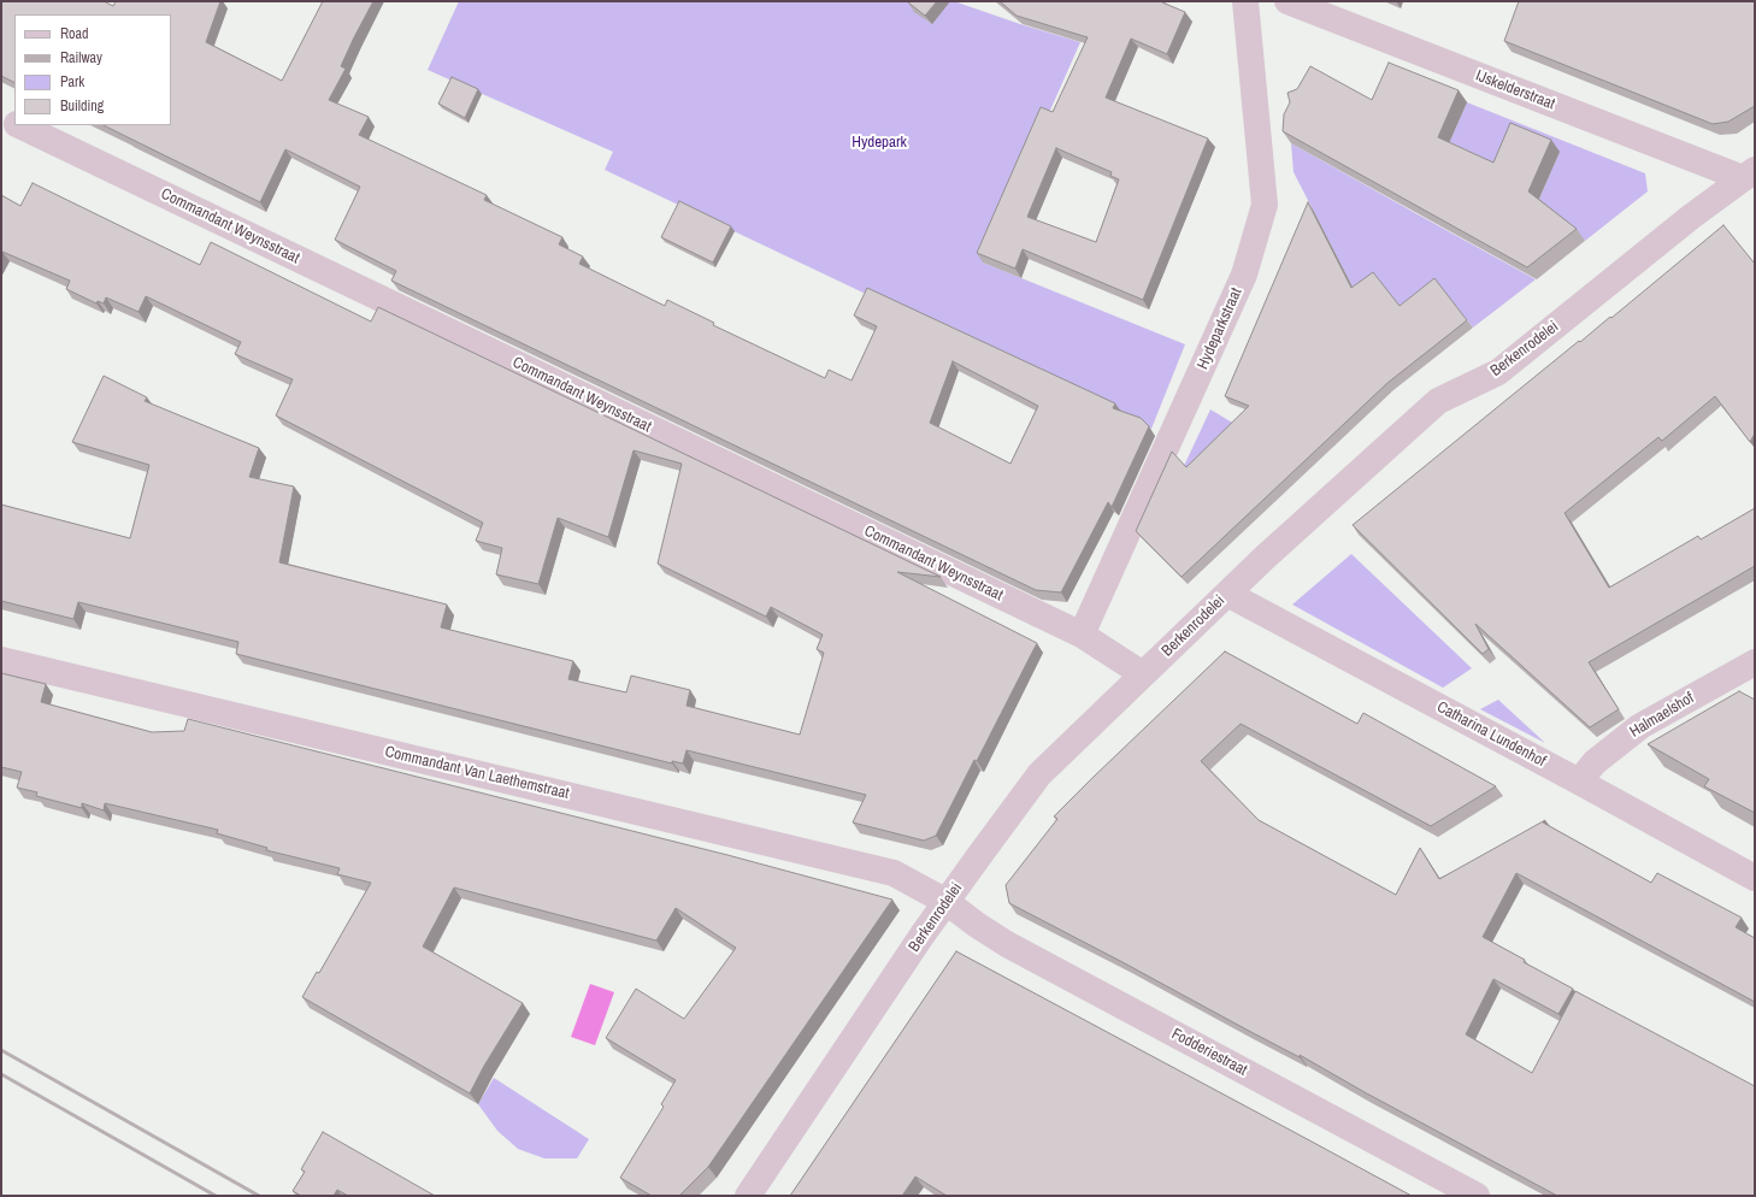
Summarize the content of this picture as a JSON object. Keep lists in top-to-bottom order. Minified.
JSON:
{"streets":{"street":["IJskelderstraat","Commandant Weynsstraat","Hydeparkstraat","Berkenrodelei","Halmaelshof","Catharina Lundenhof","Commandant Van Laethemstraat","Fodderiestraat"]},"crossings":[["IJskelderstraat","Berkenrodelei"],["Commandant Weynsstraat","Hydeparkstraat"],["Commandant Weynsstraat","Berkenrodelei"],["Berkenrodelei","Catharina Lundenhof"],["Berkenrodelei","Commandant Van Laethemstraat"],["Berkenrodelei","Fodderiestraat"],["Halmaelshof","Catharina Lundenhof"],["Commandant Van Laethemstraat","Fodderiestraat"]],"parks":["Hydepark"],"legend":["Road","Railway","Park","Building"]}
